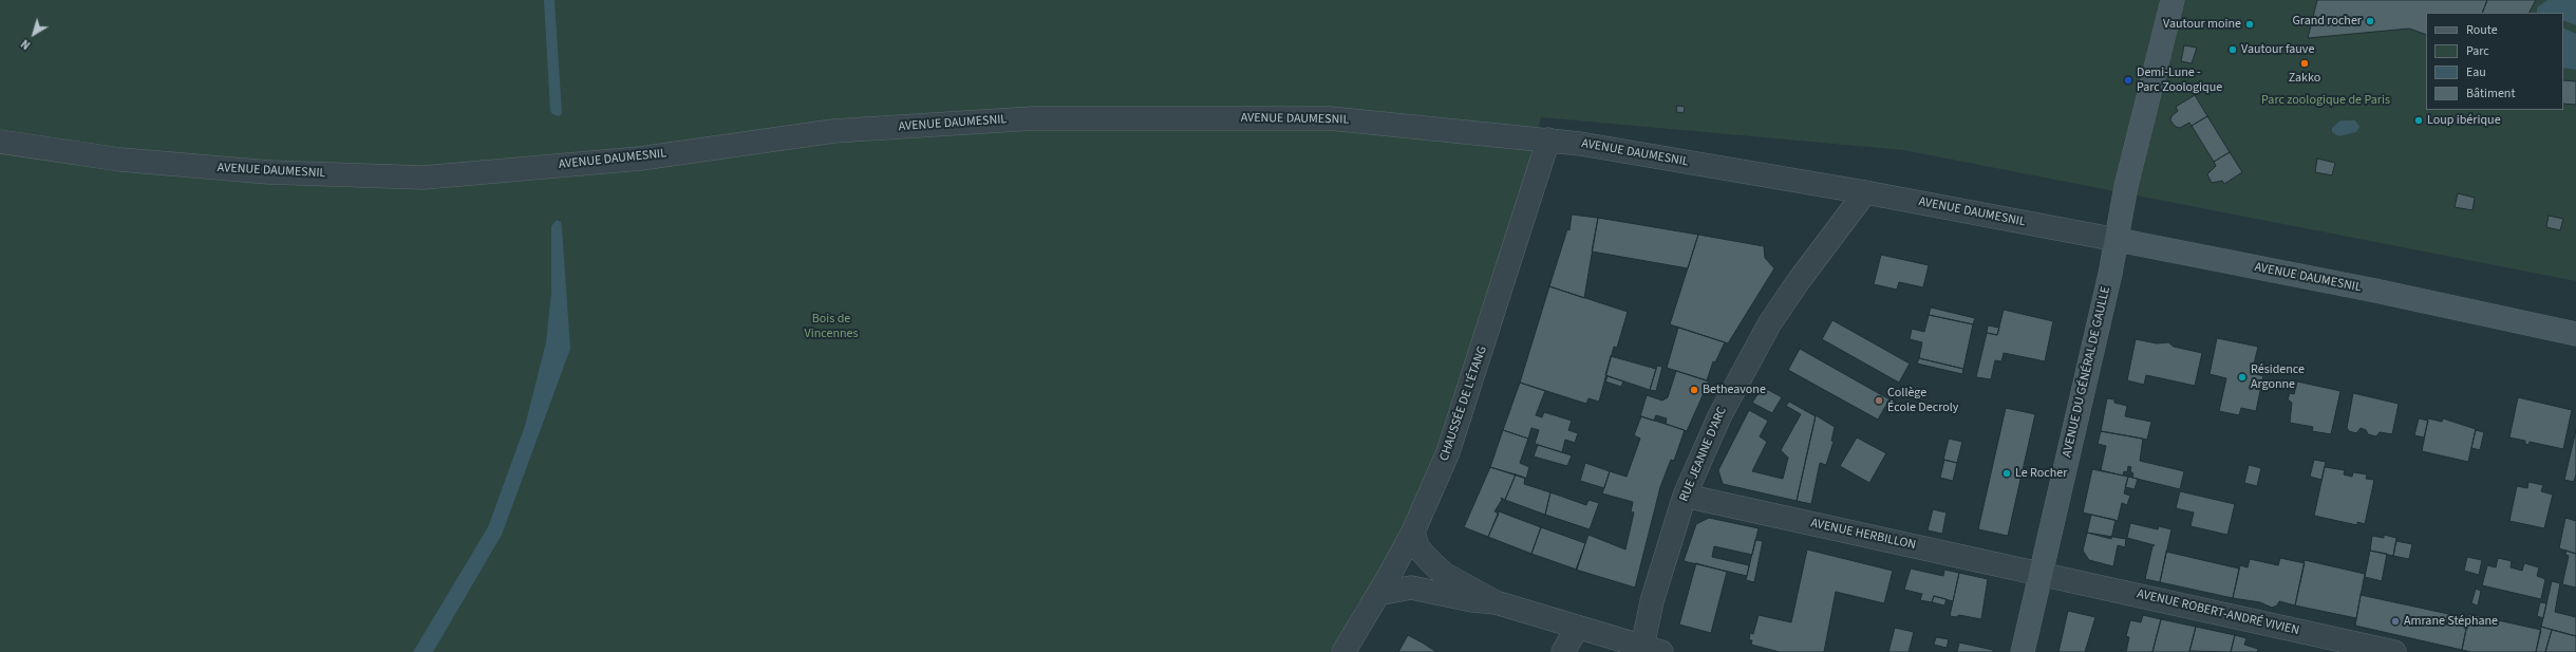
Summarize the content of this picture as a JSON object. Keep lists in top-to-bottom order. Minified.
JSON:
{"streets":{"main road":["AVENUE DAUMESNIL","AVENUE DU GÉNÉRAL DE GAULLE"],"street":["CHAUSSÉE DE L'ÉTANG","RUE JEANNE D'ARC","AVENUE HERBILLON","AVENUE ROBERT-ANDRÉ VIVIEN"]},"crossings":[["AVENUE DAUMESNIL","AVENUE DU GÉNÉRAL DE GAULLE"],["AVENUE DAUMESNIL","CHAUSSÉE DE L'ÉTANG"],["AVENUE DAUMESNIL","RUE JEANNE D'ARC"],["AVENUE DU GÉNÉRAL DE GAULLE","AVENUE HERBILLON"],["AVENUE DU GÉNÉRAL DE GAULLE","AVENUE ROBERT-ANDRÉ VIVIEN"],["RUE JEANNE D'ARC","AVENUE HERBILLON"],["AVENUE HERBILLON","AVENUE ROBERT-ANDRÉ VIVIEN"]],"parks":["Parc zoologique de Paris","Bois de Vincennes"],"places":["Grand rocher","Vautour moine","Vautour fauve","Zakko","Demi-Lune - Parc Zoologique","Loup ibérique","Résidence Argonne","Betheavone","Collège École Decroly","Le Rocher","Amrane Stéphane"],"legend":["Route","Parc","Eau","Bâtiment"],"north":"bottom left"}
